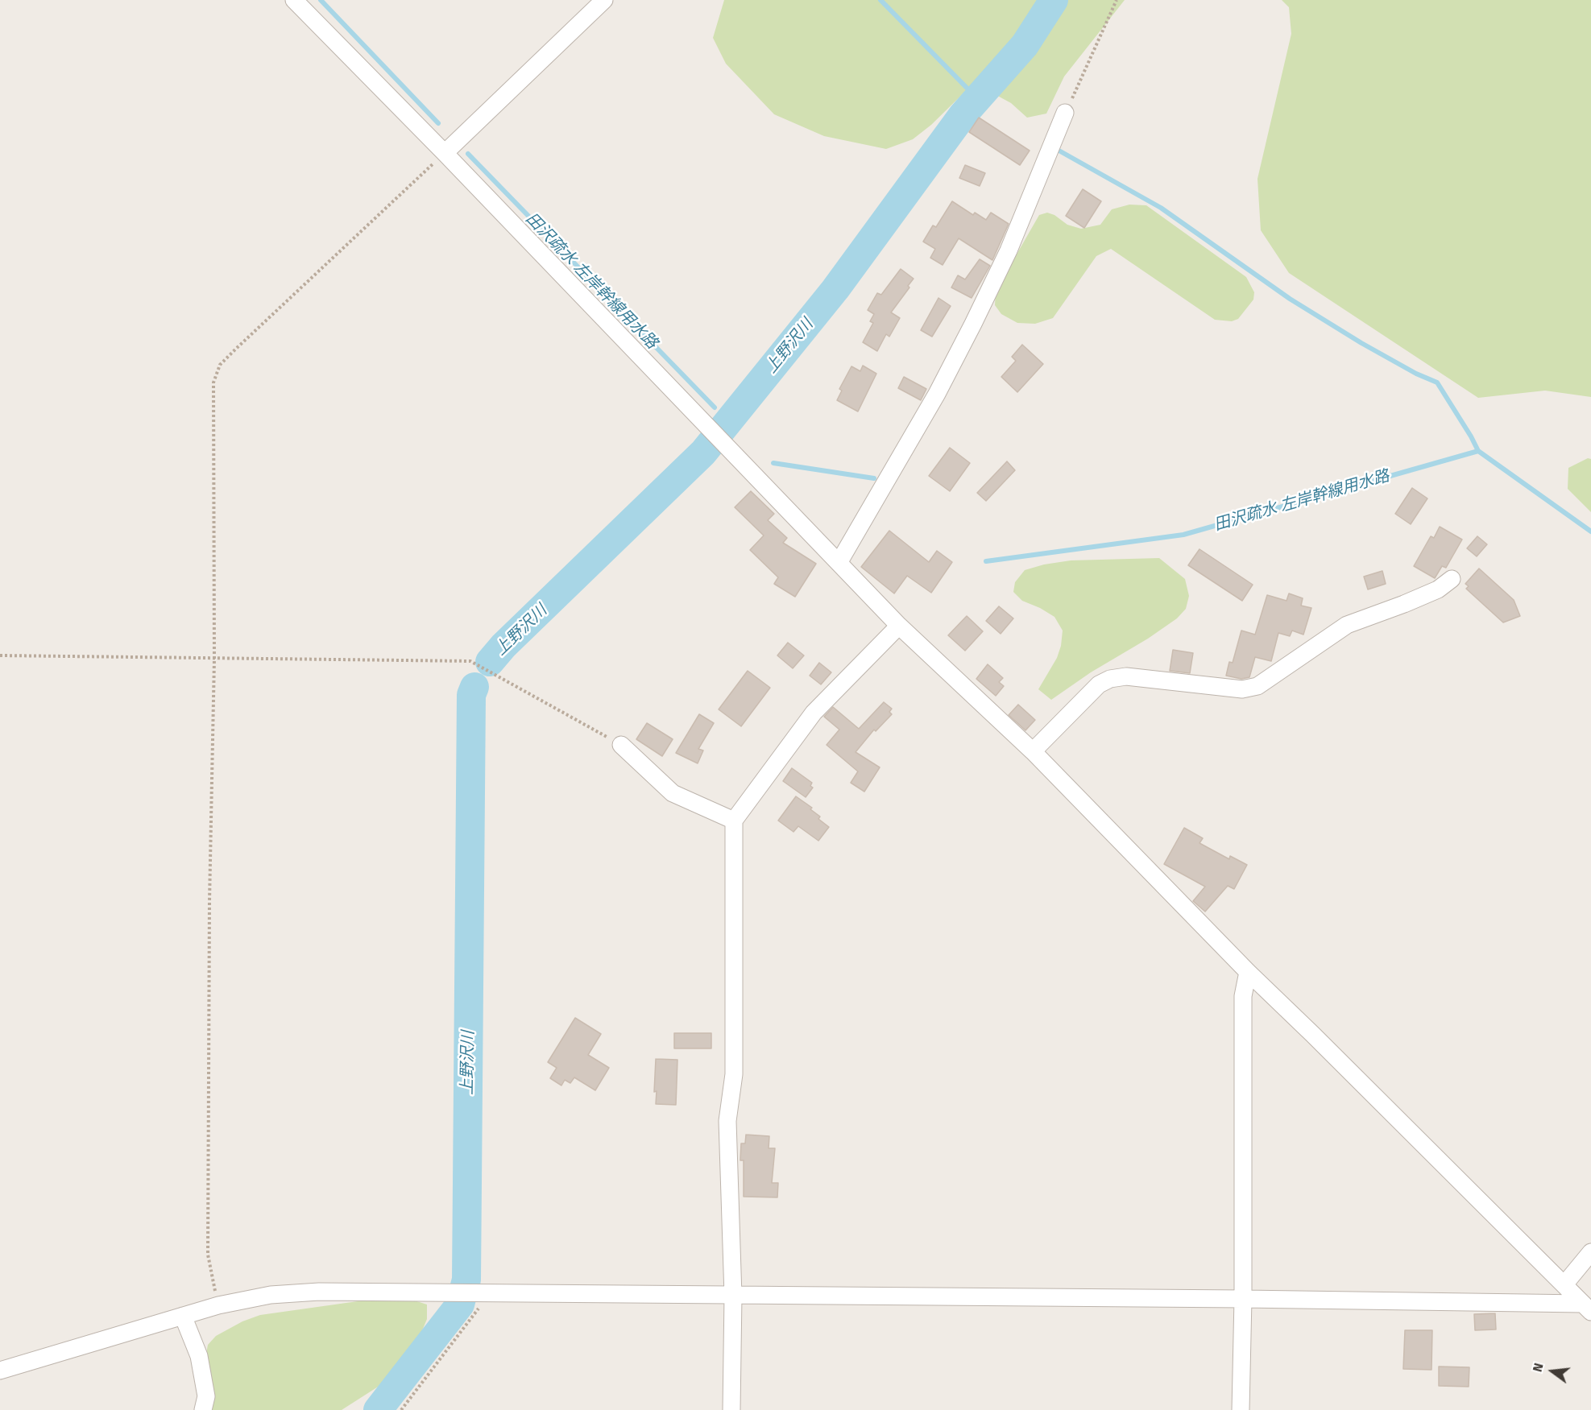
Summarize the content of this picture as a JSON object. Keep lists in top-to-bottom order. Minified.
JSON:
{"water":["田沢疏水 左岸幹線用水路","上野沢川"],"north":"left"}
